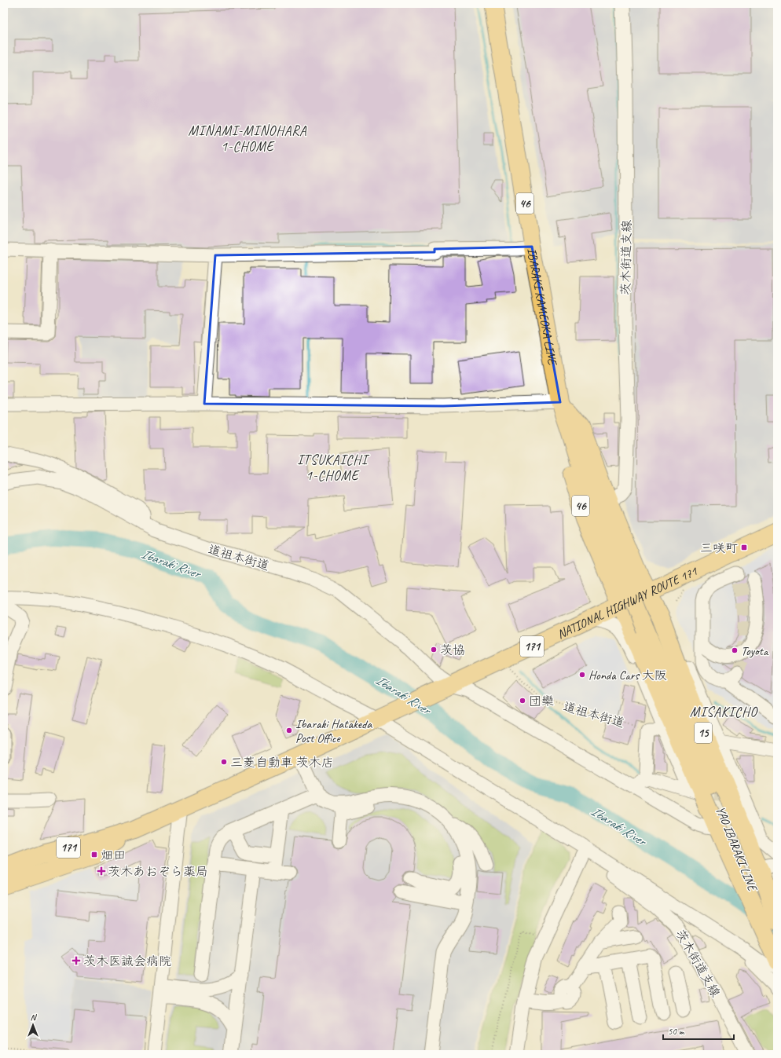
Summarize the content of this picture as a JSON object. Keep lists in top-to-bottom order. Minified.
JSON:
{"streets":{"main road":["46","IBARAKI KAMEOKA LINE","NATIONAL HIGHWAY ROUTE 171","171","15","YAO IBARAKI LINE"],"street":["茨木街道支線","道祖本街道"]},"crossings":[["46","茨木街道支線"],["46","IBARAKI KAMEOKA LINE"],["46","NATIONAL HIGHWAY ROUTE 171"],["46","15"],["46","YAO IBARAKI LINE"],["IBARAKI KAMEOKA LINE","NATIONAL HIGHWAY ROUTE 171"],["IBARAKI KAMEOKA LINE","15"],["IBARAKI KAMEOKA LINE","YAO IBARAKI LINE"],["道祖本街道","NATIONAL HIGHWAY ROUTE 171"],["NATIONAL HIGHWAY ROUTE 171","15"],["NATIONAL HIGHWAY ROUTE 171","YAO IBARAKI LINE"],["15","YAO IBARAKI LINE"]],"districts":["MINAMI-MINOHARA 1-CHOME","ITSUKAICHI 1-CHOME","MISAKICHO"],"water":["Ibaraki River"],"places":{"transit":["三咲町","畑田"],"other":["茨協","Toyota","Honda Cars 大阪","団欒","Ibaraki Hatakeda Post Office","三菱自動車 茨木店"],"health":["茨木あおぞら薬局","茨木医誠会病院"]},"scale_bar":"50 m","north":"top"}
